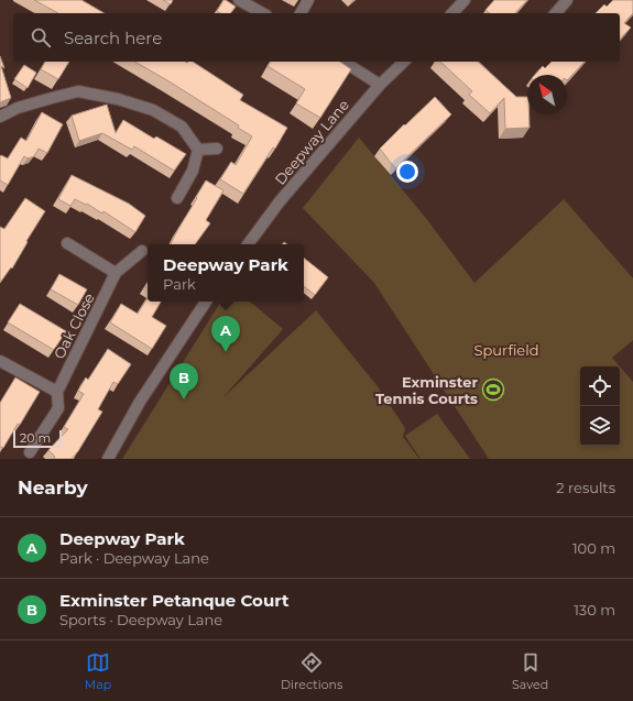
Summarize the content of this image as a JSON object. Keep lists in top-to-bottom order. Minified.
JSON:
{"streets":{"street":["Deepway Lane","Oak Close"]},"parks":["Spurfield"],"places":{"sports":["Exminster Tennis Courts"]},"scale_bar":"20 m","north":"top left","page":{"search":"Search here","popup":["Deepway Park","Park"],"pins":["A","B"],"scale":"20 m","heading":["Nearby","2 results"],"list":[{"mark":"A","name":"Deepway Park","note":"Park · Deepway Lane","value":"100 m"},{"mark":"B","name":"Exminster Petanque Court","note":"Sports · Deepway Lane","value":"130 m"}],"nav":["Map","Directions","Saved"]}}
